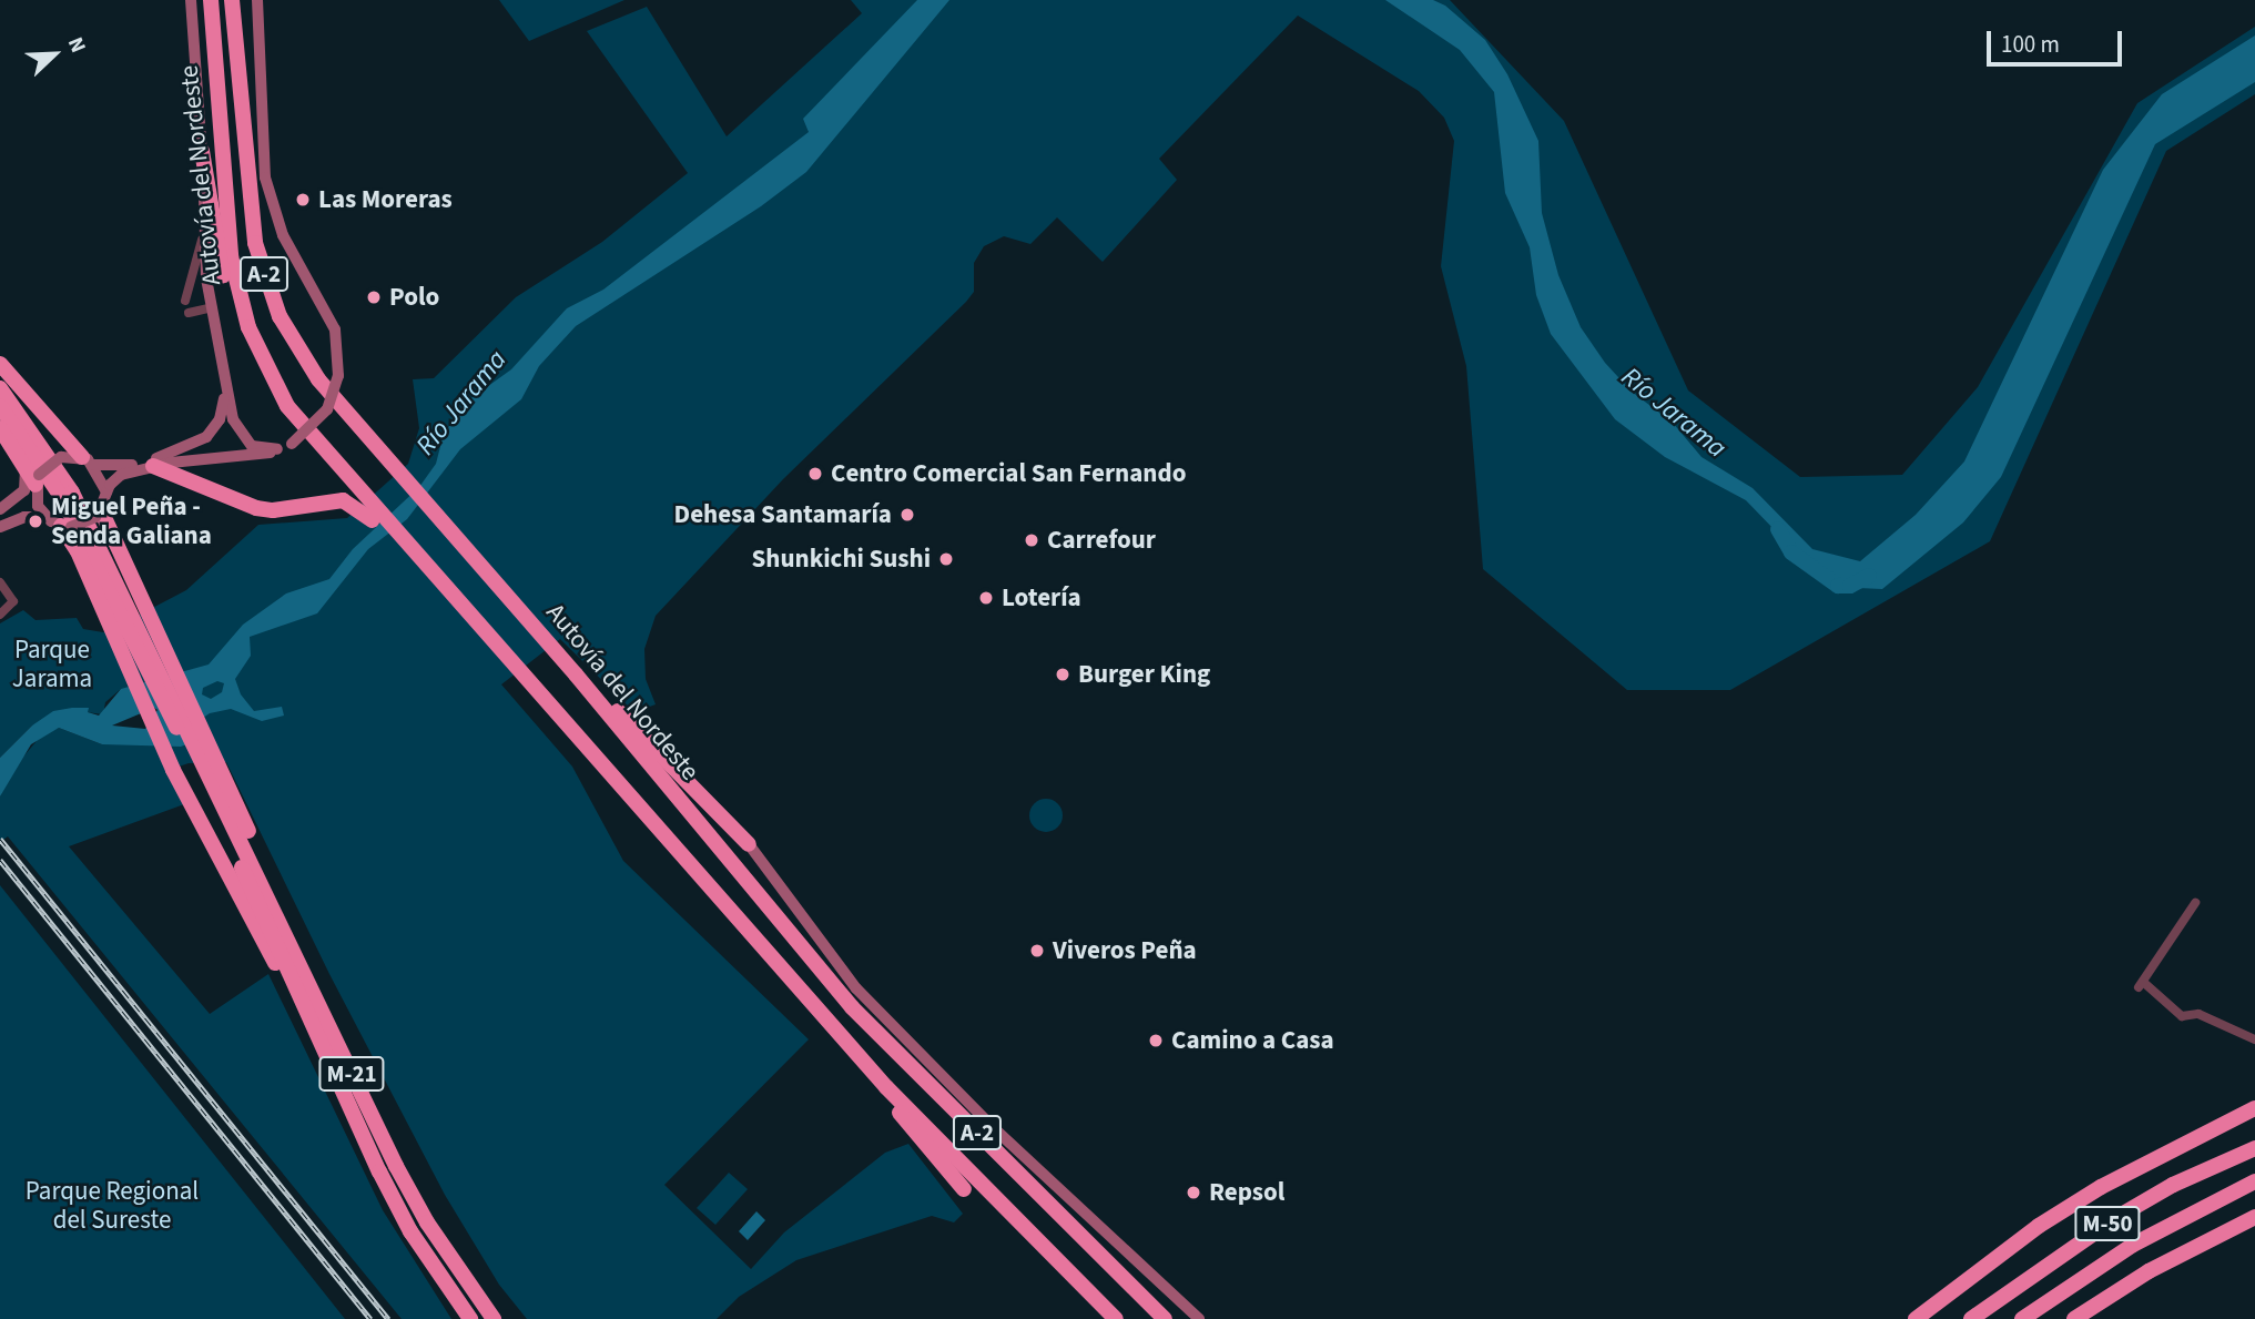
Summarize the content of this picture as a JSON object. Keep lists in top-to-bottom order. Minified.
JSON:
{"streets":{"highway":["Autovía del Nordeste","A-2","M-21","M-50"]},"crossings":[["Autovía del Nordeste","A-2"]],"water":["Río Jarama"],"parks":["Parque Jarama","Parque Regional del Sureste"],"places":["Las Moreras","Polo","Centro Comercial San Fernando","Dehesa Santamaría","Miguel Peña - Senda Galiana","Carrefour","Shunkichi Sushi","Lotería","Burger King","Viveros Peña","Camino a Casa","Repsol"],"scale_bar":"100 m","north":"top right"}
